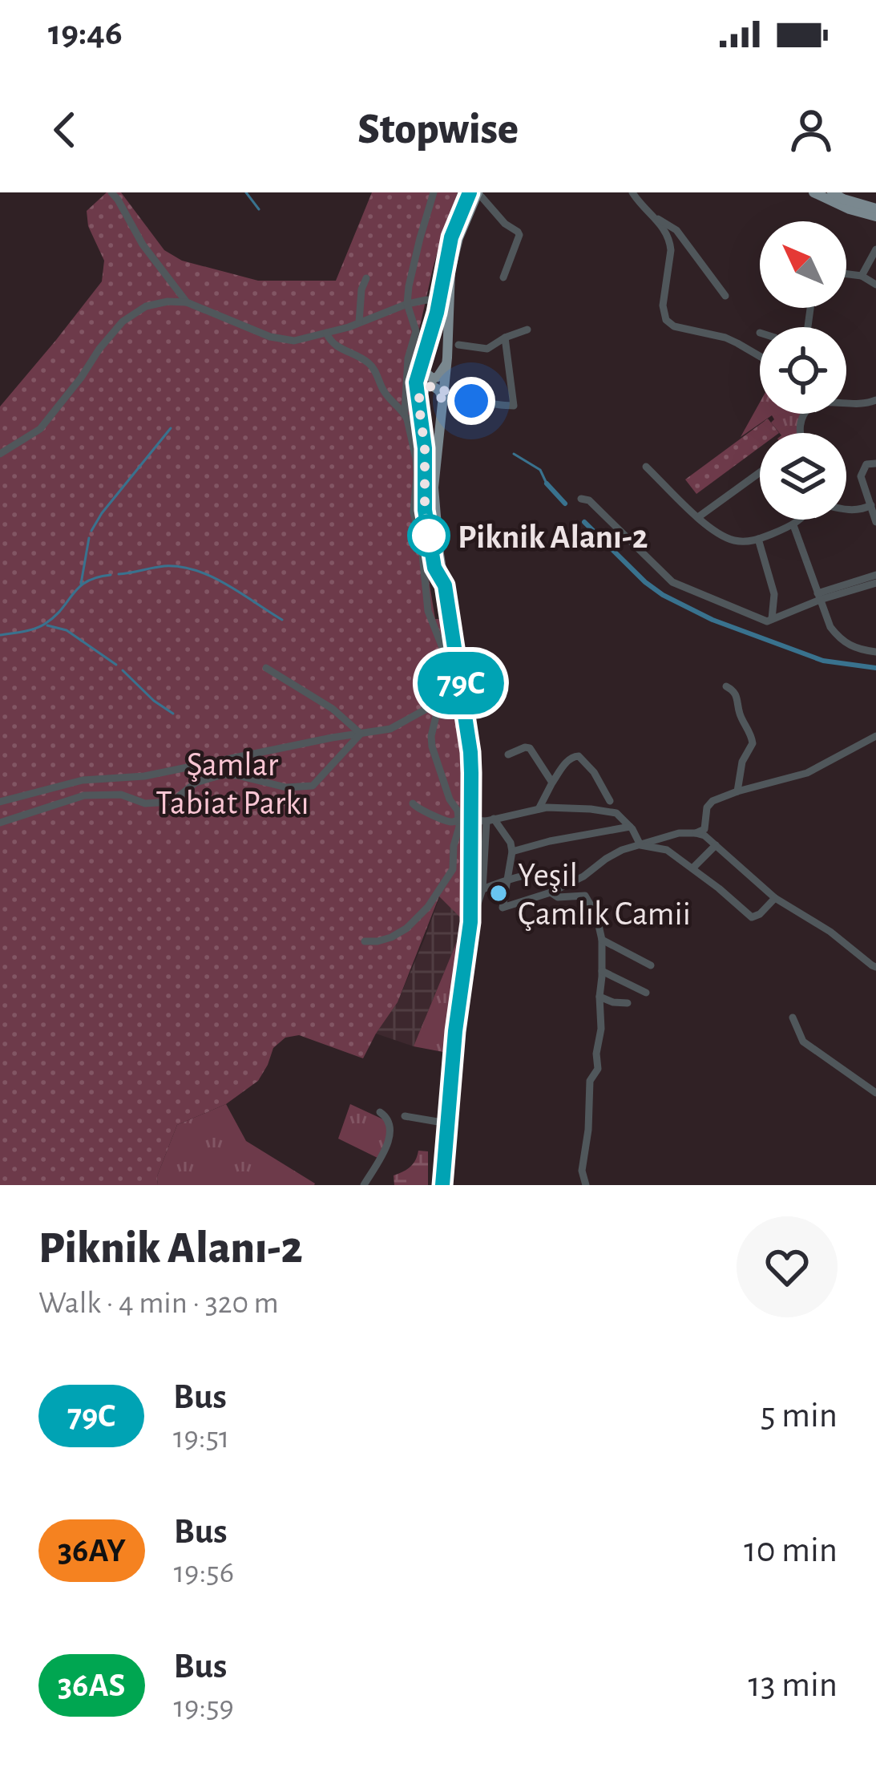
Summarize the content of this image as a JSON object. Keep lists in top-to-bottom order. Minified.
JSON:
{"parks":["Şamlar Tabiat Parkı"],"places":["Piknik Alanı-2","Yeşil Çamlık Camii"],"lines":["bus line 79C"],"north":"top left","page":{"status":"19:46","header":"Stopwise","on_map":"79C","heading":["Piknik Alanı-2","Walk · 4 min · 320 m"],"list":[{"mark":"79C","name":"Bus","note":"19:51","value":"5 min"},{"mark":"36AY","name":"Bus","note":"19:56","value":"10 min"},{"mark":"36AS","name":"Bus","note":"19:59","value":"13 min"}]}}
